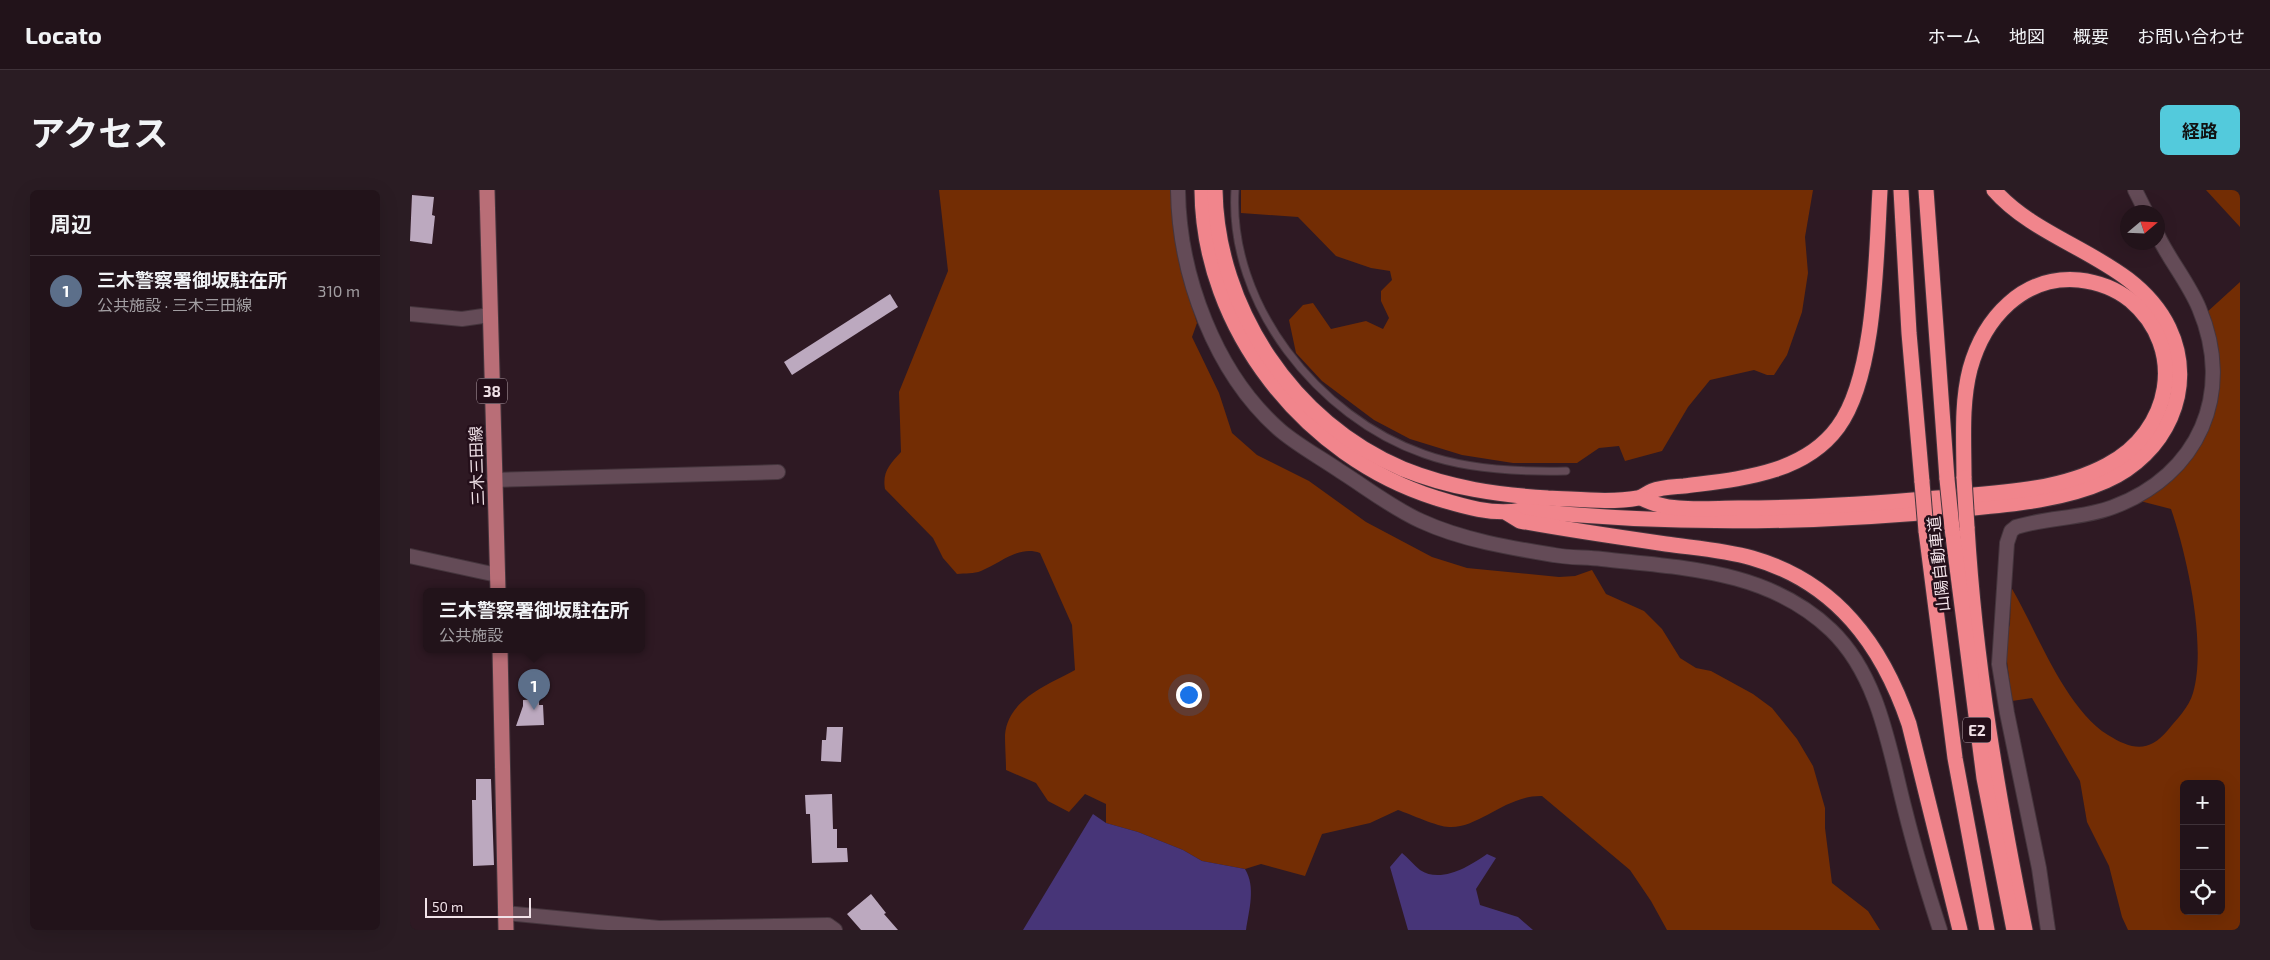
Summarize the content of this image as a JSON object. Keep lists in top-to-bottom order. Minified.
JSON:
{"streets":{"highway":["山陽自動車道","E2"],"main road":["38","三木三田線"]},"scale_bar":"50 m","north":"right","page":{"header":"Locato","nav":["ホーム","地図","概要","お問い合わせ"],"title":"アクセス","buttons":"経路","heading":"周辺","list":[{"mark":"1","name":"三木警察署御坂駐在所","note":"公共施設 · 三木三田線","value":"310 m"}],"popup":["三木警察署御坂駐在所","公共施設"],"pins":"1","map_buttons":["+","−"],"scale":"50 m"}}
